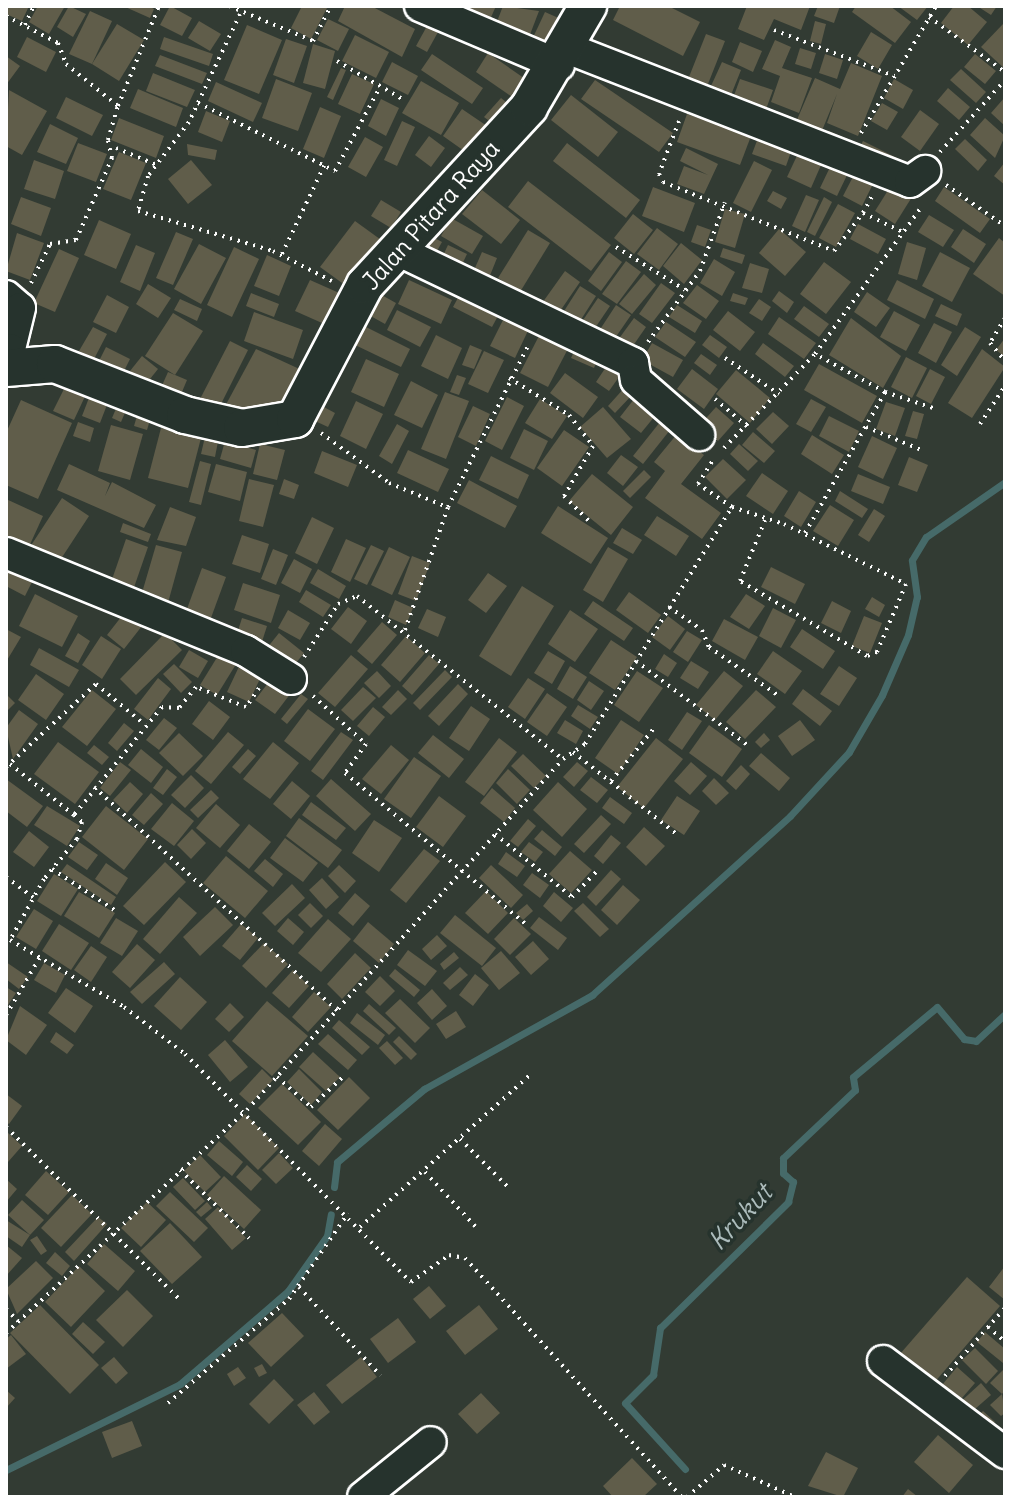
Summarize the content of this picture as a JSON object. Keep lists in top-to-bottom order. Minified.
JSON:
{"streets":{"main road":["Jalan Pitara Raya"]},"water":["Krukut"]}
